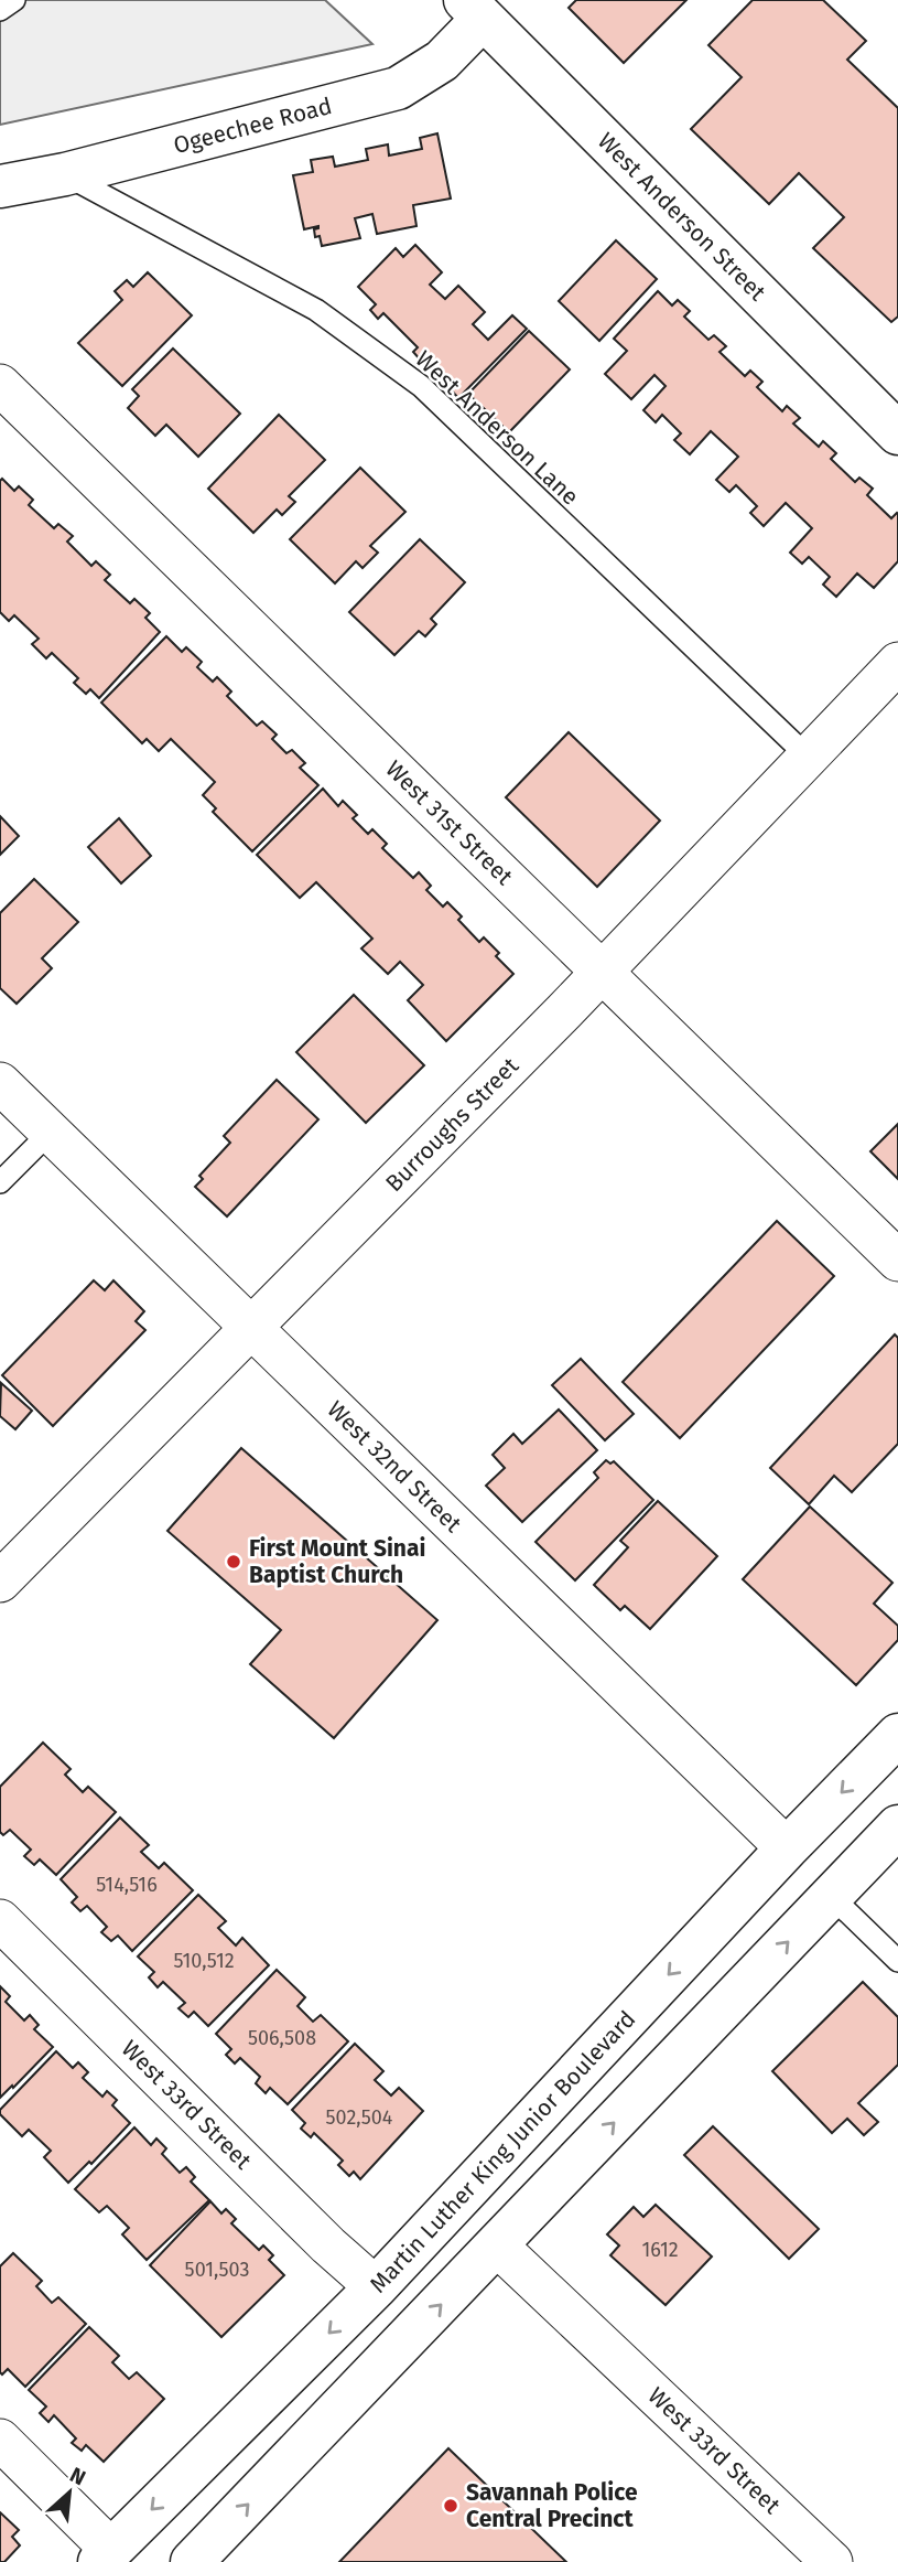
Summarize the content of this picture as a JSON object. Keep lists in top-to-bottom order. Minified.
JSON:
{"streets":{"main road":["Ogeechee Road","West Anderson Street","Martin Luther King Junior Boulevard"],"street":["West 31st Street","Burroughs Street","West 32nd Street","West 33rd Street"],"lane":["West Anderson Lane"]},"crossings":[["Ogeechee Road","West Anderson Street"],["Ogeechee Road","West Anderson Lane"],["West Anderson Lane","Burroughs Street"],["West 31st Street","Burroughs Street"],["Burroughs Street","West 32nd Street"],["West 32nd Street","Martin Luther King Junior Boulevard"],["West 33rd Street","Martin Luther King Junior Boulevard"]],"places":["First Mount Sinai Baptist Church","Savannah Police Central Precinct"],"house_numbers":["514,516","510,512","506,508","502,504","1612","501,503"],"north":"top right"}
